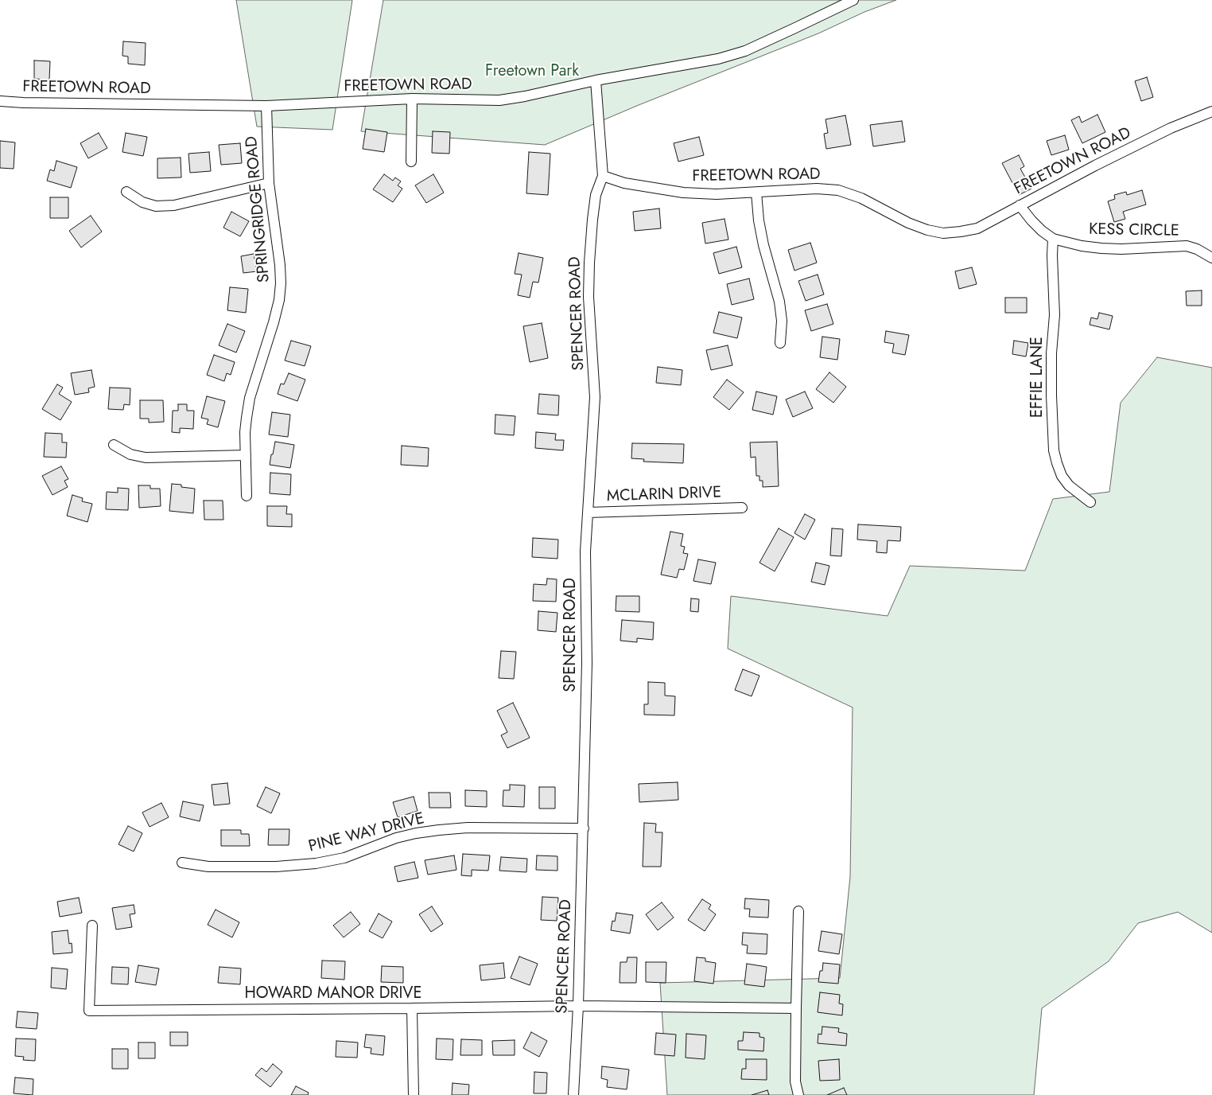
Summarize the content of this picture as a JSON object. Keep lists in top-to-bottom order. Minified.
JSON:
{"streets":{"street":["FREETOWN ROAD","SPRINGRIDGE ROAD","KESS CIRCLE","SPENCER ROAD","EFFIE LANE","MCLARIN DRIVE","PINE WAY DRIVE","HOWARD MANOR DRIVE"]},"crossings":[["FREETOWN ROAD","SPRINGRIDGE ROAD"],["FREETOWN ROAD","KESS CIRCLE"],["FREETOWN ROAD","SPENCER ROAD"],["KESS CIRCLE","EFFIE LANE"],["SPENCER ROAD","MCLARIN DRIVE"],["SPENCER ROAD","PINE WAY DRIVE"],["SPENCER ROAD","HOWARD MANOR DRIVE"]],"parks":["Freetown Park"]}
